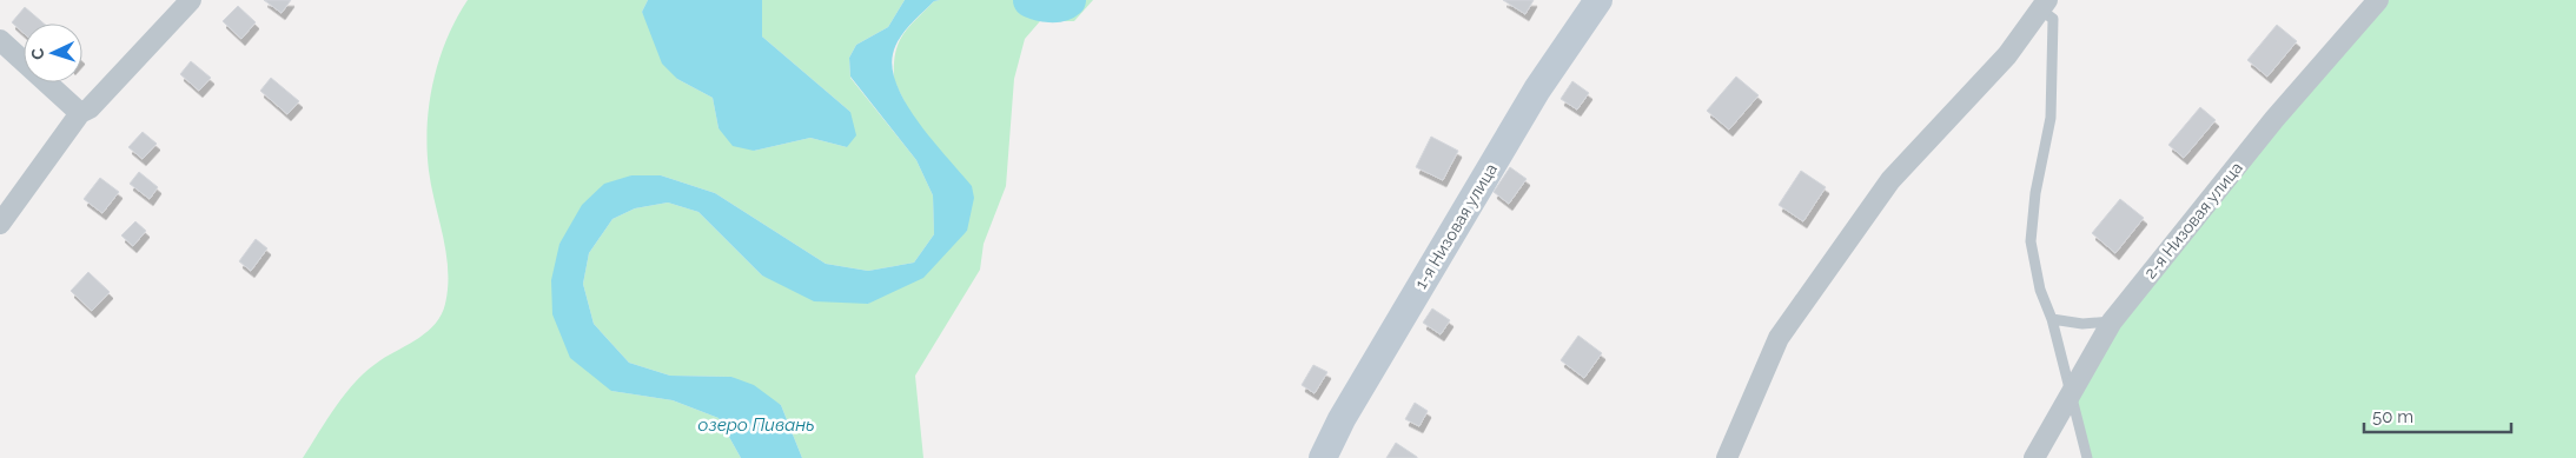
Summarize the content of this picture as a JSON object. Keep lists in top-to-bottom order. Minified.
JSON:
{"streets":{"street":["2-я Низовая улица","1-я Низовая улица"]},"water":["озеро Пивань"],"scale_bar":"50 m","north":"left"}
